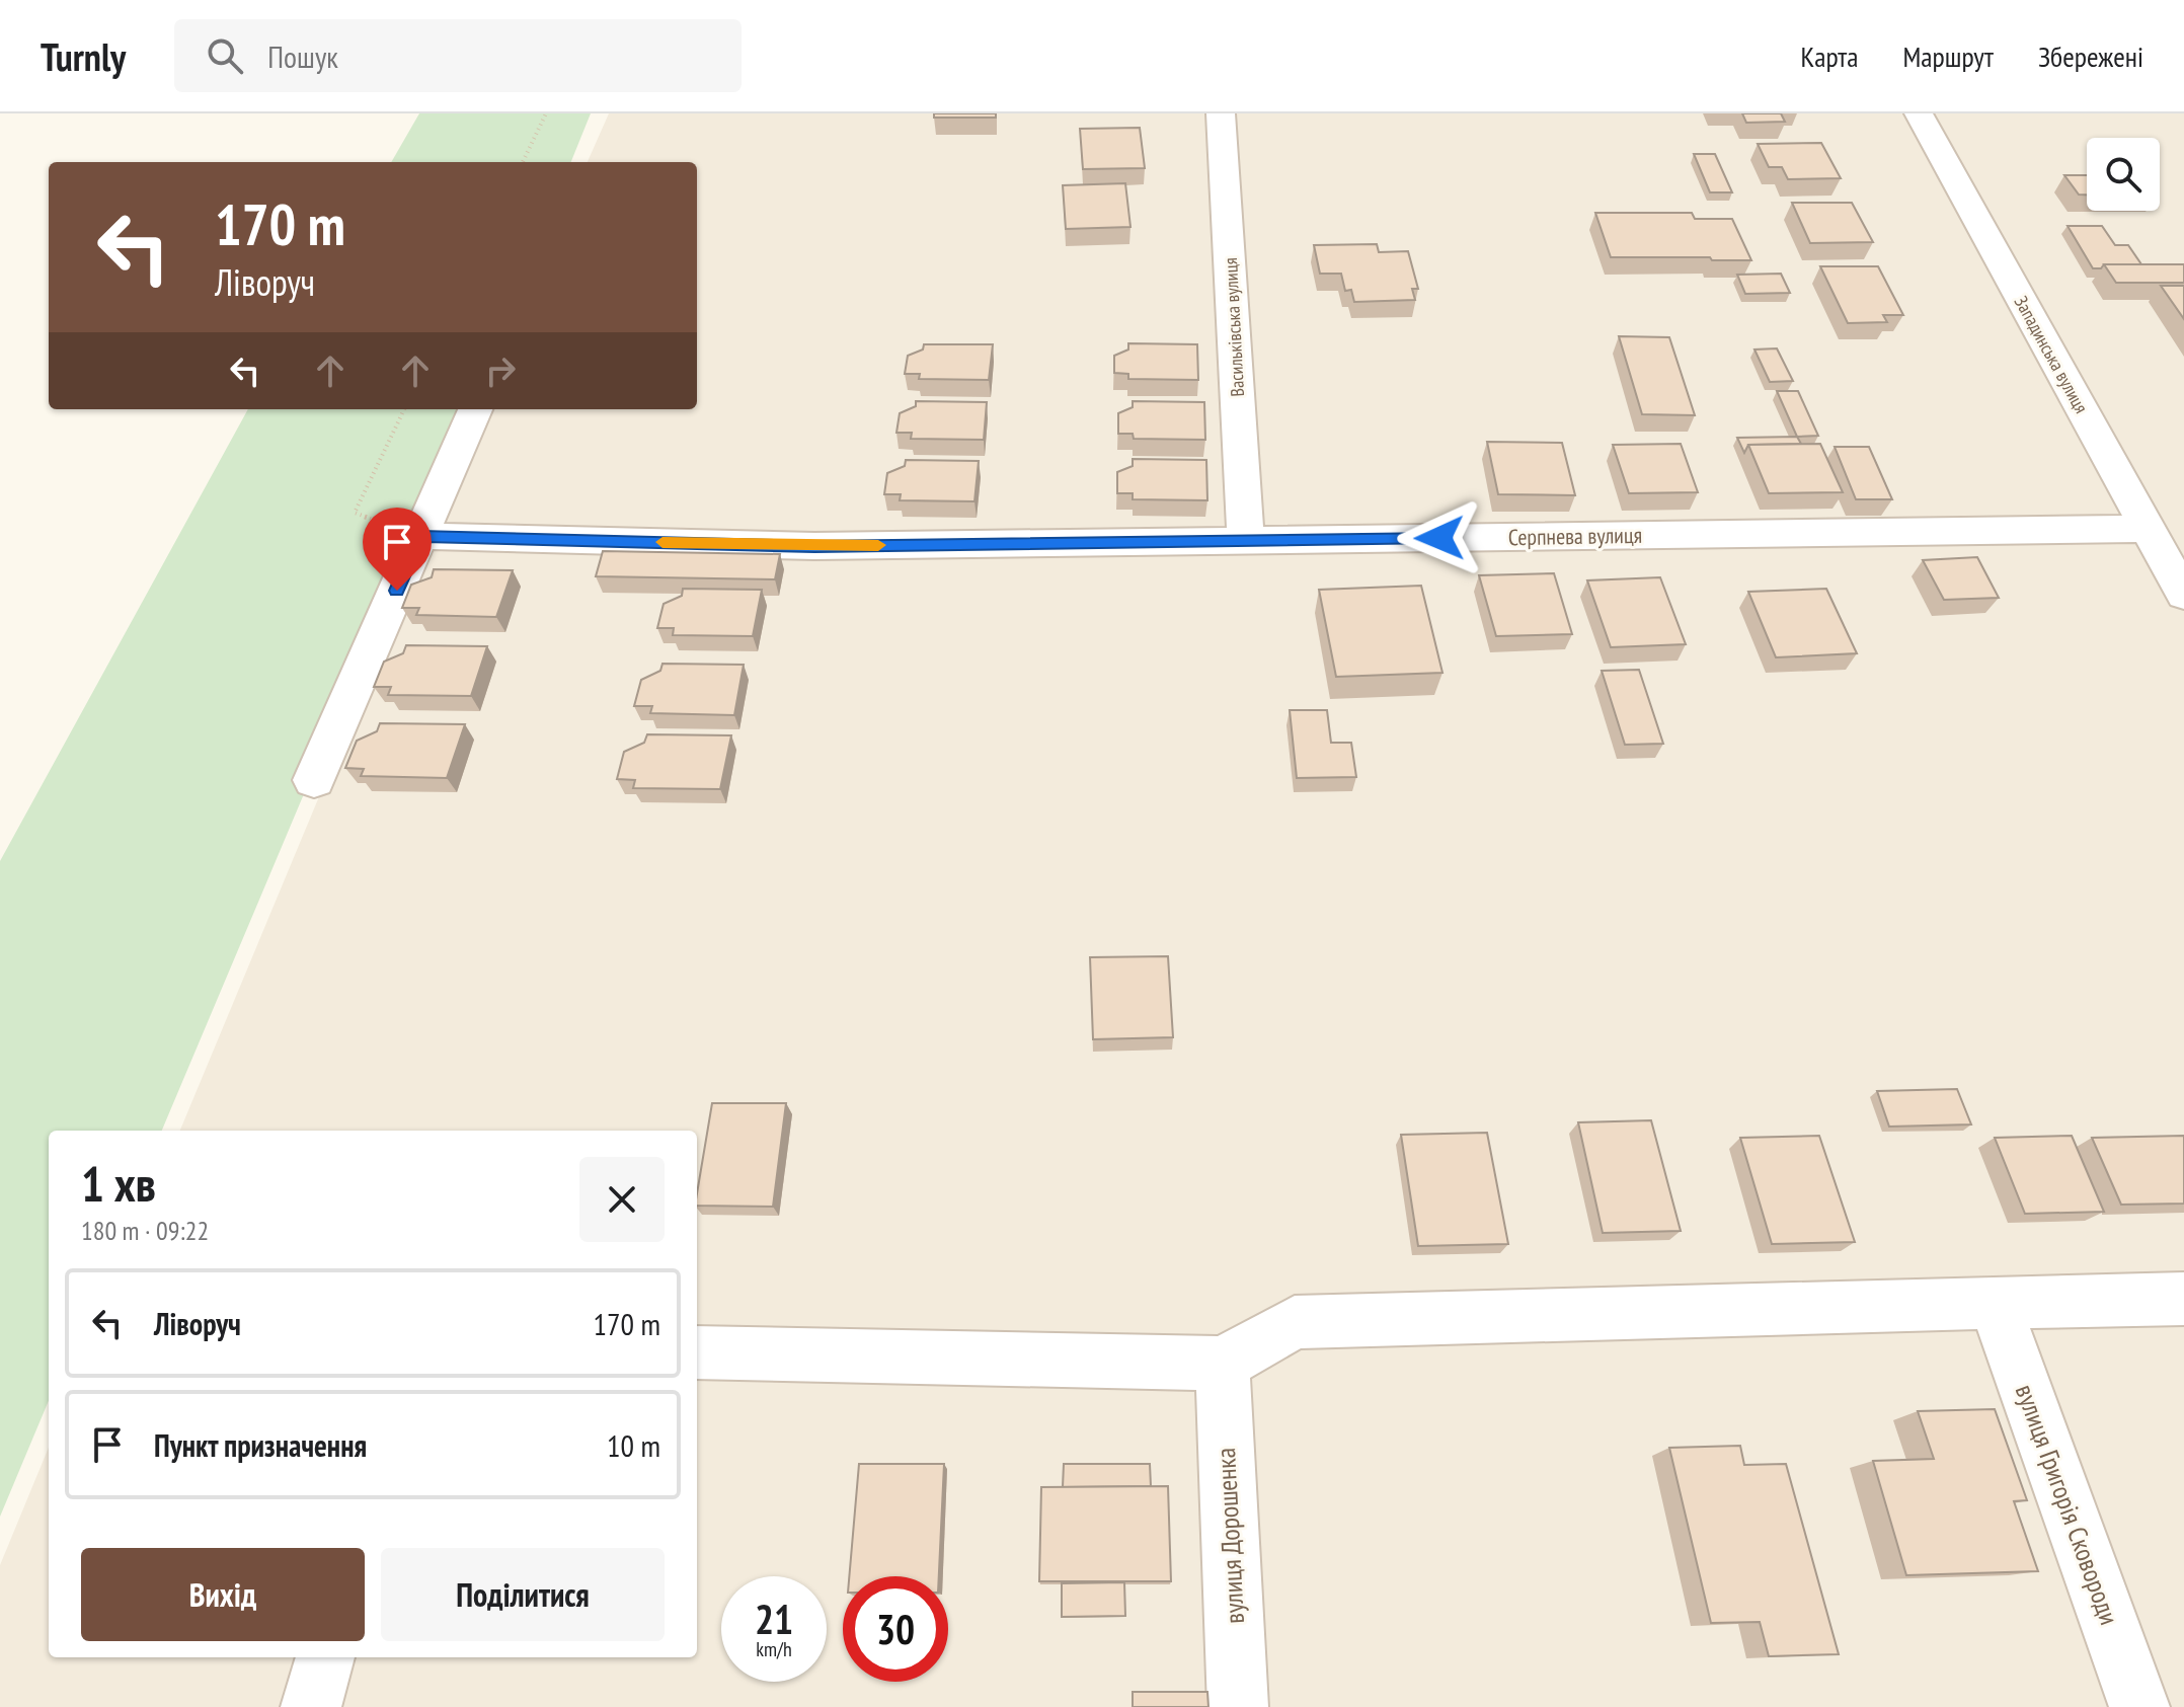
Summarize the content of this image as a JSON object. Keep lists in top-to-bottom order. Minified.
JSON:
{"streets":{"street":["Васильківська вулиця","Западинська вулиця","Серпнева вулиця","вулиця Григорія Сковороди","вулиця Дорошенка"]},"crossings":[["Васильківська вулиця","Серпнева вулиця"],["Западинська вулиця","Серпнева вулиця"]],"page":{"header":"Turnly","search":"Пошук","nav":["Карта","Маршрут","Збережені"],"turn":["170 m","Ліворуч"],"heading":["1 хв","180 m · 09:22"],"list":[{"name":"Ліворуч","value":"170 m"},{"name":"Пункт призначення","value":"10 m"}],"buttons":["Вихід","Поділитися"],"speed":"21 km/h","limit":"30"}}
